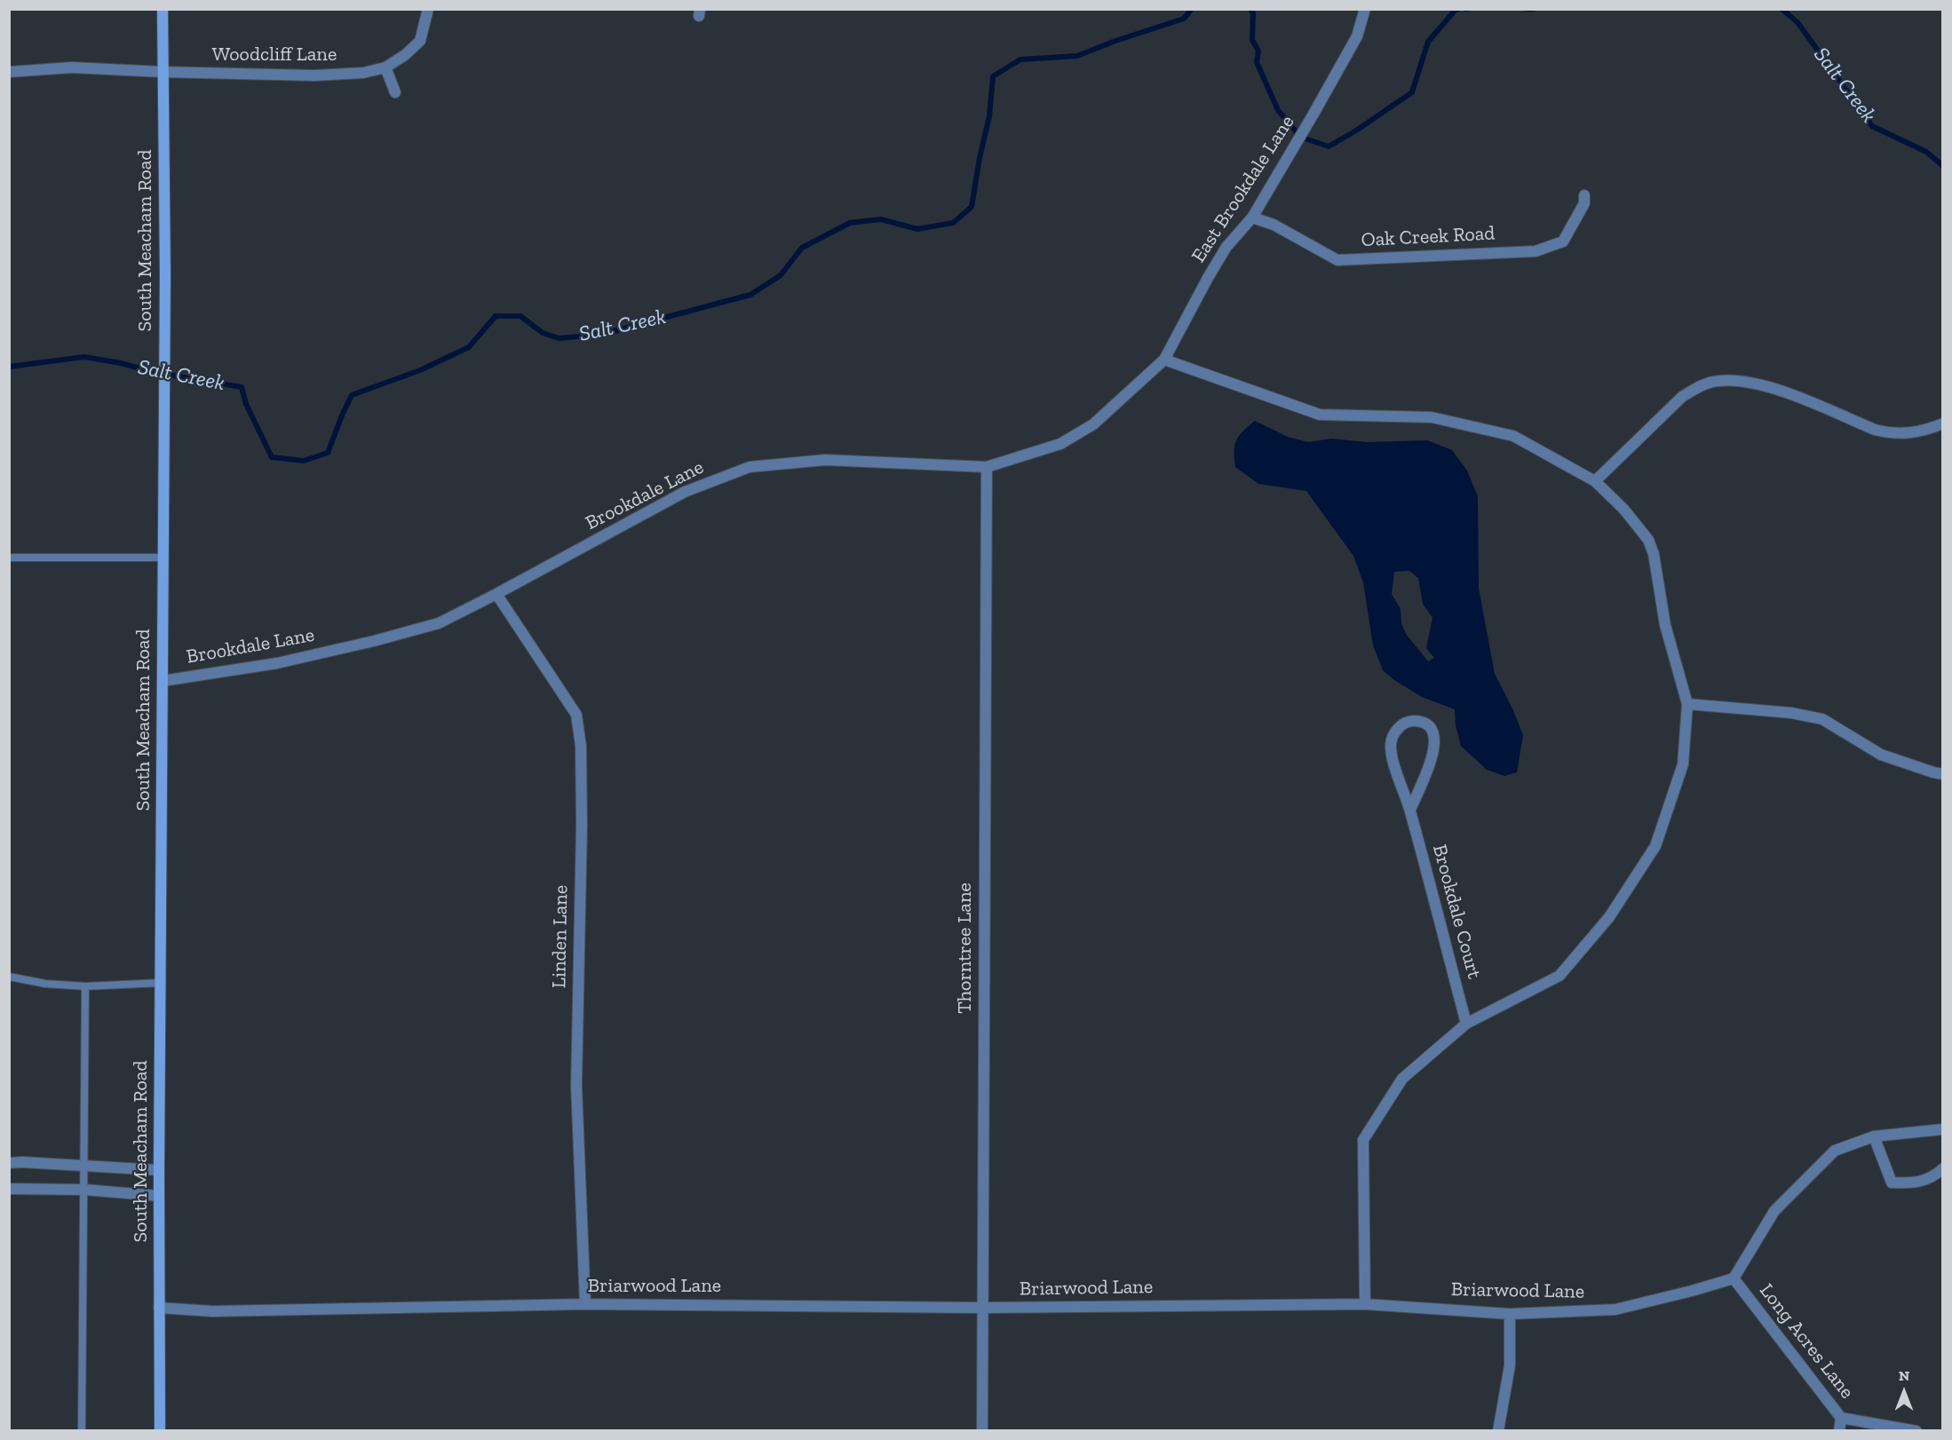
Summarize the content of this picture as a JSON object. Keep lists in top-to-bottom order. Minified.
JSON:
{"streets":{"main road":["South Meacham Road"],"street":["Woodcliff Lane","East Brookdale Lane","Oak Creek Road","Brookdale Lane","Brookdale Court","Linden Lane","Thorntree Lane","Briarwood Lane","Long Acres Lane"]},"crossings":[["Woodcliff Lane","South Meacham Road"],["East Brookdale Lane","Oak Creek Road"],["East Brookdale Lane","Brookdale Lane"],["South Meacham Road","Brookdale Lane"],["South Meacham Road","Briarwood Lane"],["Brookdale Lane","Linden Lane"],["Brookdale Lane","Thorntree Lane"],["Linden Lane","Briarwood Lane"],["Thorntree Lane","Briarwood Lane"],["Briarwood Lane","Long Acres Lane"]],"water":["Salt Creek"],"north":"top"}
